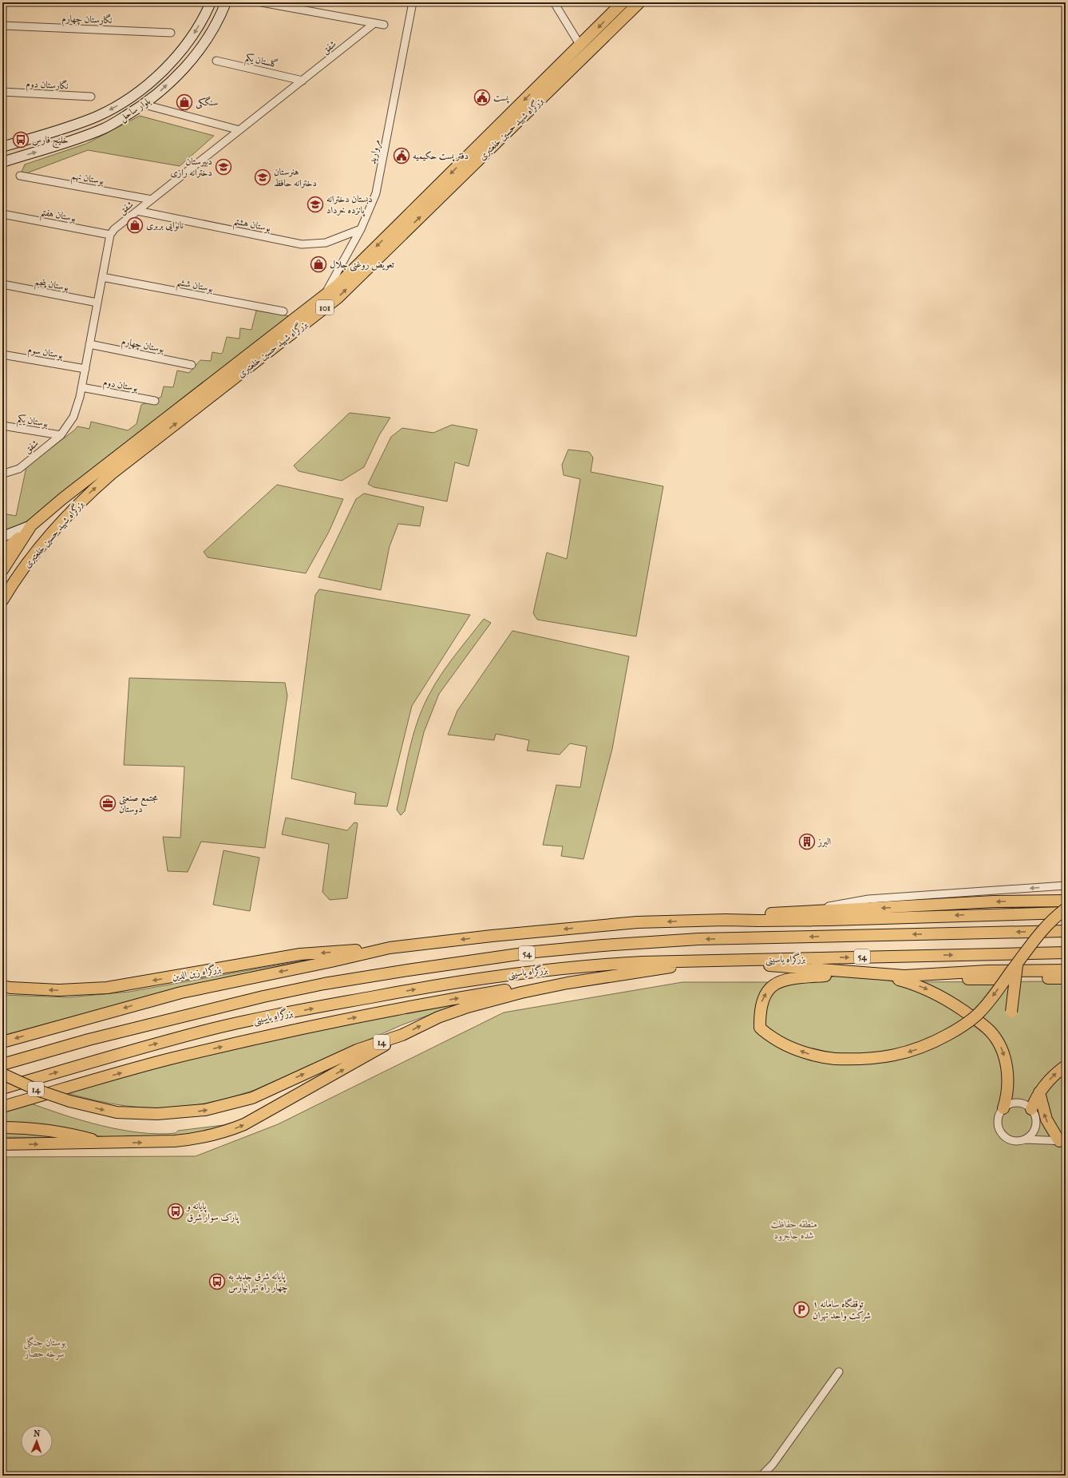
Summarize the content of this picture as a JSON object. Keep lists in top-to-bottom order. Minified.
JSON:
{"streets":{"highway":["بزرگراه شهید حسین خلعتبری","101","54","بزرگراه یاسینی","بزرگراه زین الدین","14"],"main road":["بلوار ساحل"],"street":["نگارستان چهارم","شفق","گلستان یکم","نگارستان دوم","مروارید","بوستان نهم","بوستان هفتم","بوستان هشتم","بوستان پنجم","بوستان ششم","بوستان چهارم","بوستان سوم","بوستان دوم","بوستان یکم"]},"crossings":[["شفق","گلستان یکم"],["شفق","بوستان نهم"],["شفق","بوستان هفتم"],["شفق","بوستان هشتم"],["شفق","بوستان پنجم"],["شفق","بوستان ششم"],["شفق","بوستان چهارم"],["شفق","بوستان سوم"],["شفق","بوستان دوم"],["شفق","بوستان یکم"],["بزرگراه شهید حسین خلعتبری","مروارید"],["مروارید","بوستان هشتم"],["بزرگراه یاسینی","14"]],"parks":["منطقه حفاظت شده جاجرود","بوستان جنگلی سرخه حصار"],"places":{"public building":["پست","دفتر پست حکیمیه"],"shop":["سنگکی","نانوایی بربری","تعویض روغنی جلال"],"bus stop":["خلیج فارس","پایانه و پارک‌ سوار شرق","پایانه شرق جدید به چهار راه تهرانپارس"],"school or university":["دبیرستان دخترانه رازی","هنرستان دخترانه حافظ","دبستان دخترانه پانزده خرداد"],"office":["مجتمع صنعتی دوستان"],"building":["البرز"],"parking":["توقفگاه سامانه ۱ شرکت واحد تهران"]},"north":"top"}
